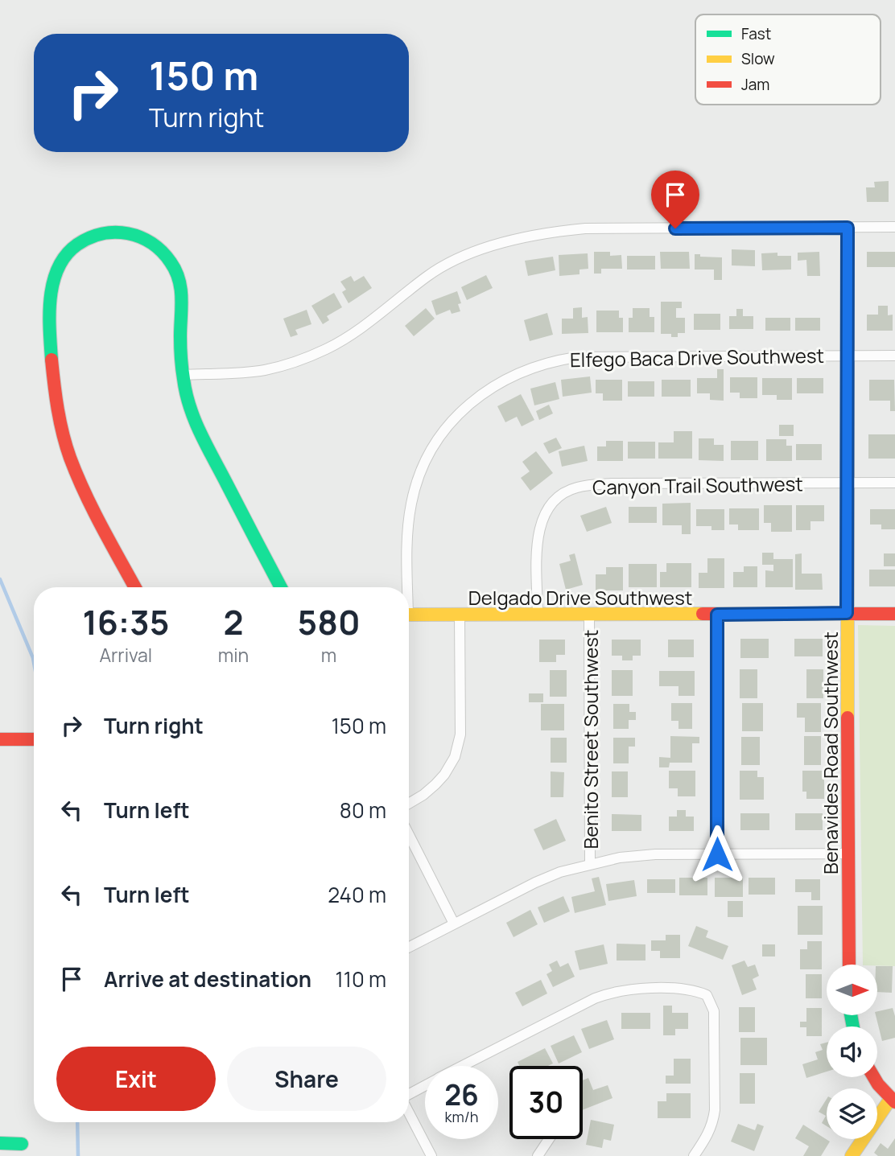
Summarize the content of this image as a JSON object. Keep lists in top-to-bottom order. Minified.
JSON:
{"streets":{"street":["Elfego Baca Drive Southwest","Canyon Trail Southwest","Delgado Drive Southwest","Benito Street Southwest","Benavides Road Southwest"]},"crossings":[["Elfego Baca Drive Southwest","Benavides Road Southwest"],["Canyon Trail Southwest","Delgado Drive Southwest"],["Canyon Trail Southwest","Benavides Road Southwest"],["Delgado Drive Southwest","Benito Street Southwest"],["Delgado Drive Southwest","Benavides Road Southwest"]],"legend":["Fast","Slow","Jam"],"north":"right","page":{"turn":["150 m","Turn right"],"eta":["16:35","Arrival","2","min","580","m"],"list":[{"name":"Turn right","value":"150 m"},{"name":"Turn left","value":"80 m"},{"name":"Turn left","value":"240 m"},{"name":"Arrive at destination","value":"110 m"}],"buttons":["Exit","Share"],"speed":"26 km/h","limit":"30"}}
